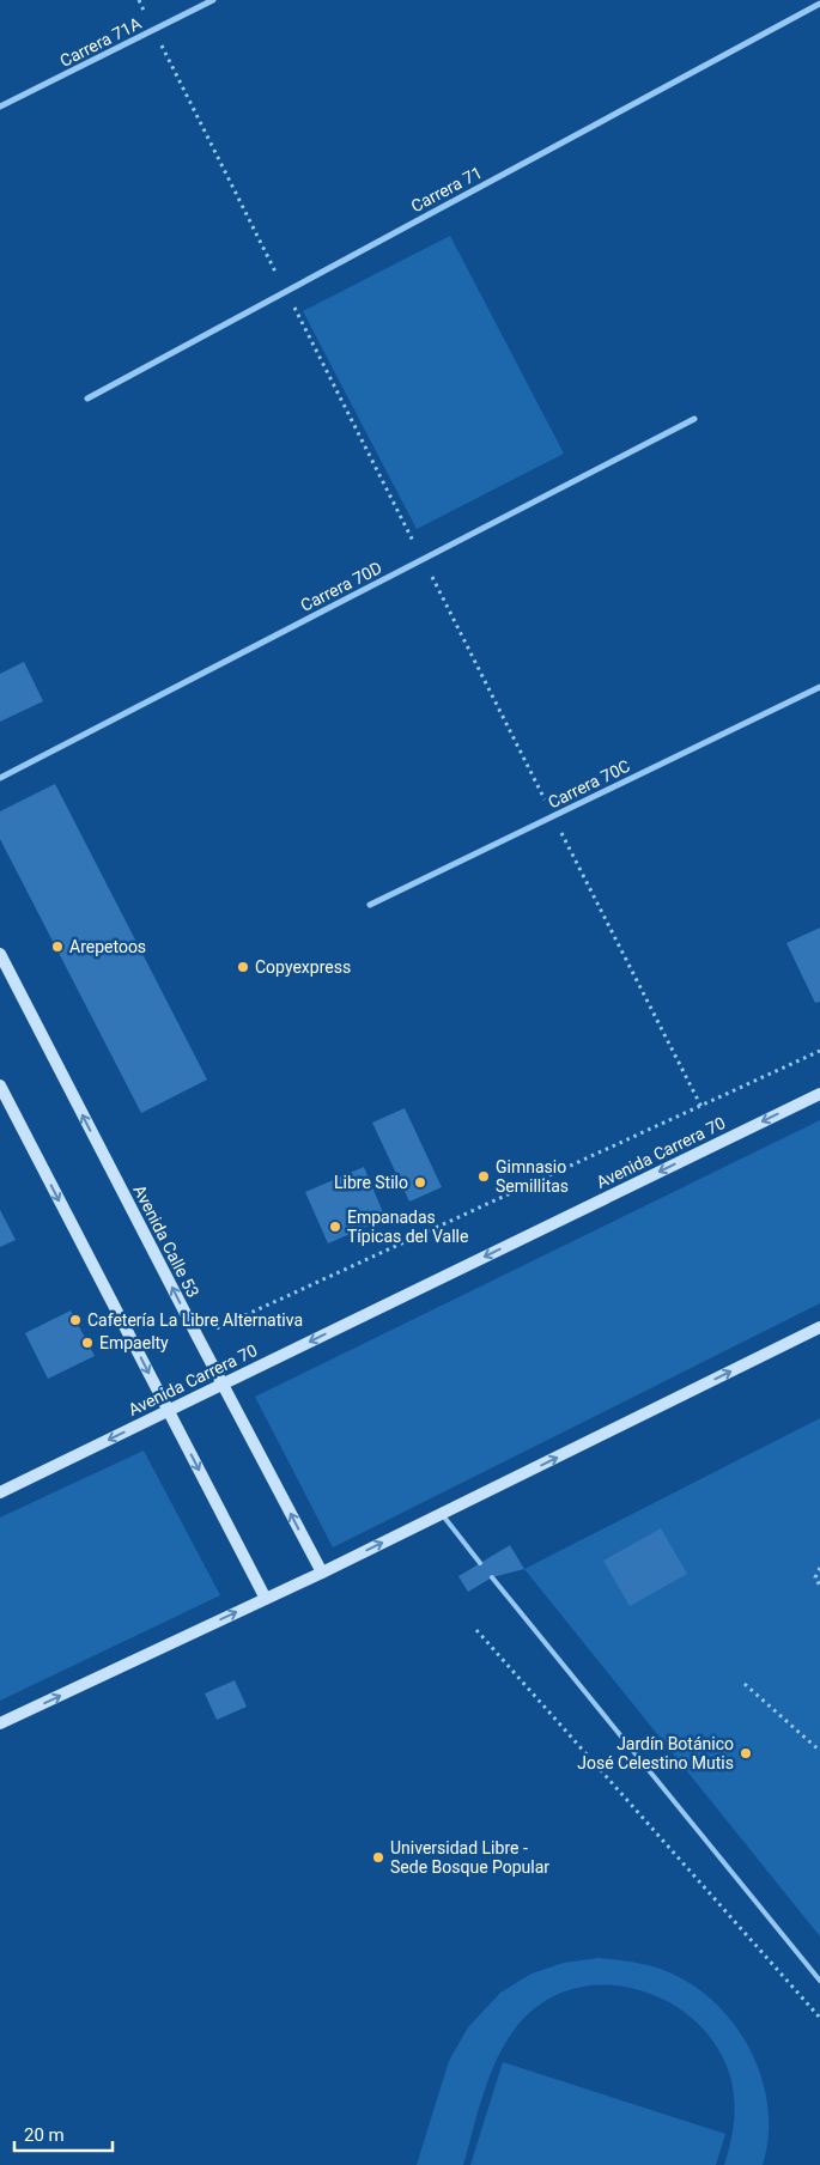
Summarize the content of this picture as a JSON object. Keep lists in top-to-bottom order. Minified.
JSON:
{"streets":{"main road":["Avenida Carrera 70","Avenida Calle 53"],"street":["Carrera 71A","Carrera 71","Carrera 70D","Carrera 70C"]},"crossings":[["Avenida Carrera 70","Avenida Calle 53"]],"one_way":["Avenida Carrera 70"],"places":["Arepetoos","Copyexpress","Gimnasio Semillitas","Libre Stilo","Empanadas Típicas del Valle","Cafetería La Libre Alternativa","Empaelty","Jardín Botánico José Celestino Mutis","Universidad Libre - Sede Bosque Popular"],"scale_bar":"20 m"}
